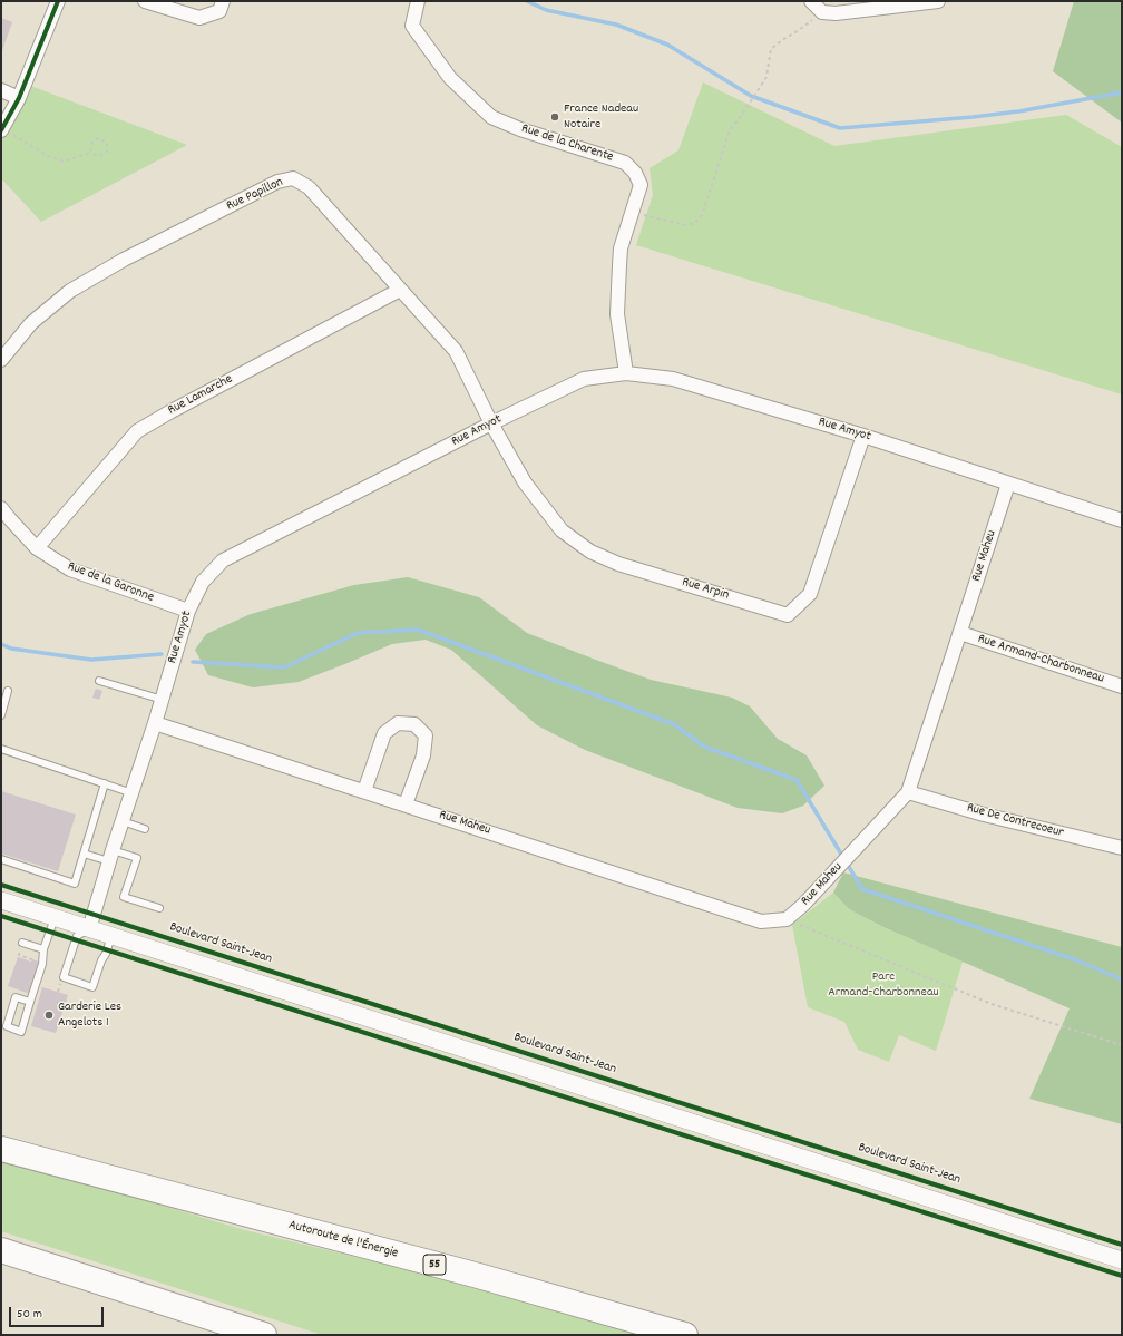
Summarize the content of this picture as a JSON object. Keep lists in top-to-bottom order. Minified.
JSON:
{"streets":{"highway":["Autoroute de l'Énergie","55"],"street":["Rue de la Charente","Rue Papillon","Rue Lamarche","Rue Amyot","Rue Maheu","Rue de la Garonne","Rue Arpin","Rue Armand-Charbonneau","Rue De Contrecoeur","Boulevard Saint-Jean"]},"crossings":[["Rue de la Charente","Rue Amyot"],["Rue Papillon","Rue Lamarche"],["Rue Papillon","Rue Amyot"],["Rue Papillon","Rue Arpin"],["Rue Lamarche","Rue de la Garonne"],["Rue Amyot","Rue Maheu"],["Rue Amyot","Rue de la Garonne"],["Rue Amyot","Rue Arpin"],["Rue Amyot","Boulevard Saint-Jean"],["Rue Maheu","Rue Armand-Charbonneau"],["Rue Maheu","Rue De Contrecoeur"]],"parks":["Parc Armand-Charbonneau"],"places":["France Nadeau Notaire","Garderie Les Angelots 1"],"scale_bar":"50 m"}
